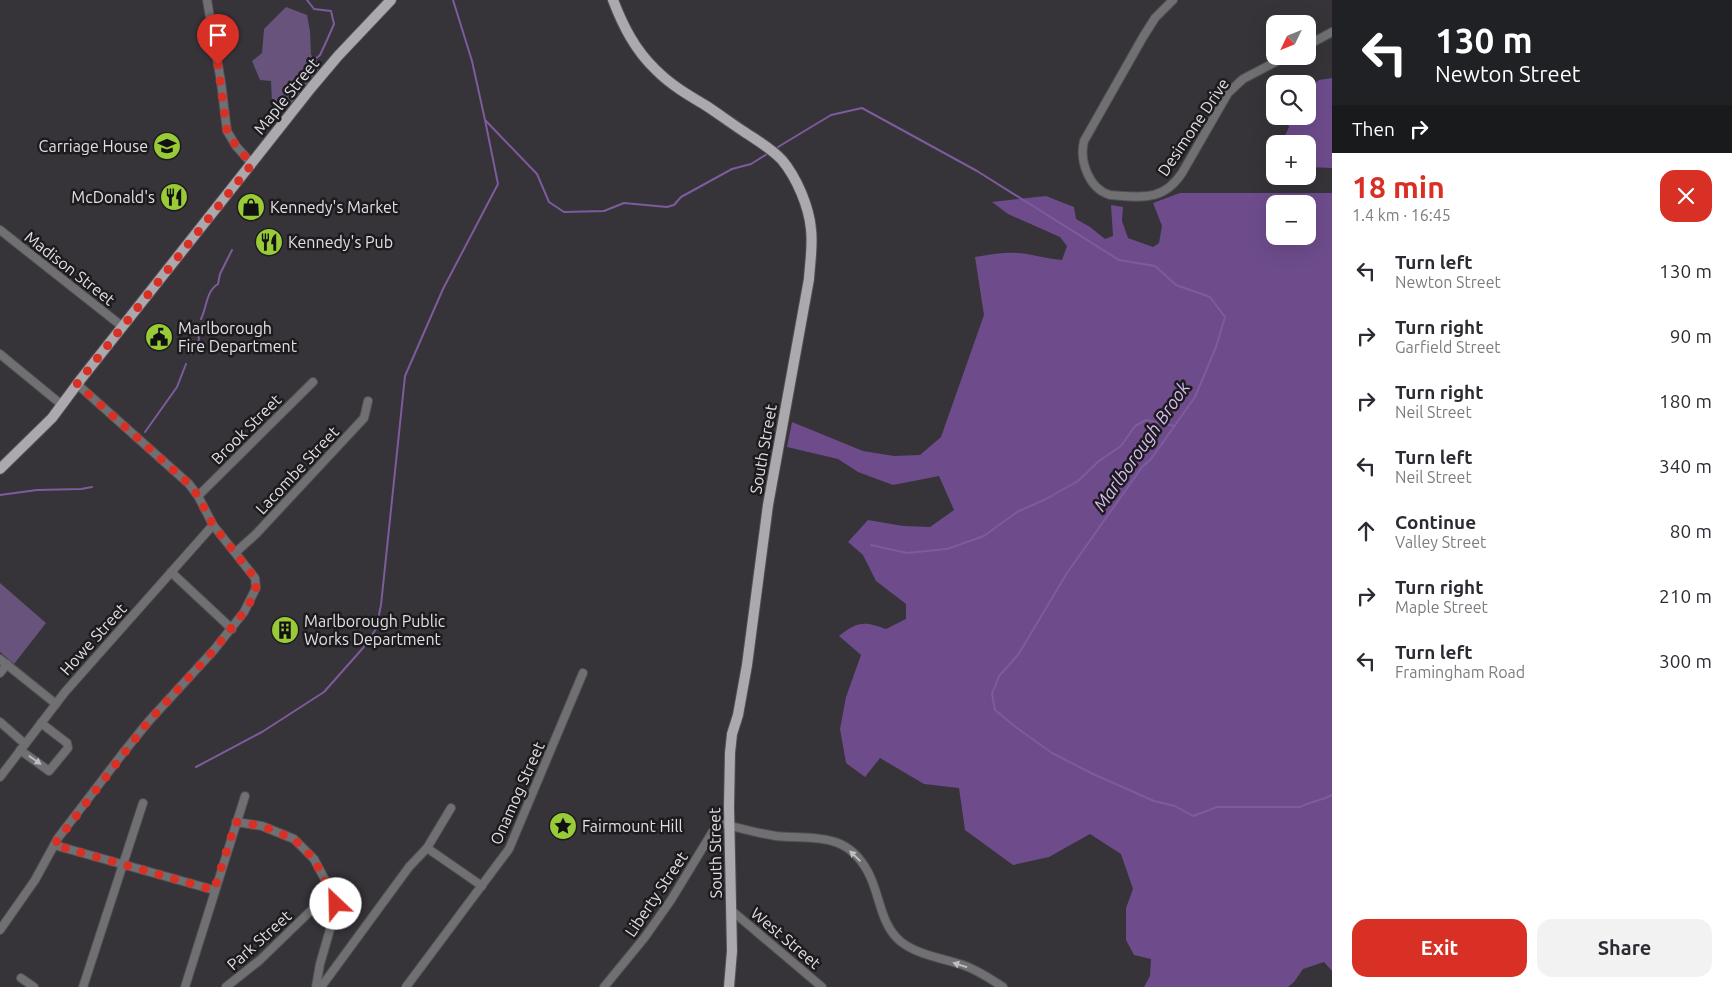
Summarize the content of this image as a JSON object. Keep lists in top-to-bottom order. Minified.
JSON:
{"streets":{"main road":["Maple Street","South Street"],"street":["Desimone Drive","Madison Street","Brook Street","Lacombe Street","Howe Street","Onamog Street","Liberty Street","West Street","Park Street"]},"crossings":[["Maple Street","Madison Street"],["South Street","Liberty Street"],["South Street","West Street"]],"water":["Marlborough Brook"],"places":{"school or university":["Carriage House"],"restaurant":["McDonald's","Kennedy's Pub"],"shop":["Kennedy's Market"],"public building":["Marlborough Fire Department"],"building":["Marlborough Public Works Department"],"place":["Fairmount Hill"]},"north":"bottom left","page":{"turn":["130 m","Newton Street"],"map_buttons":["+","−"],"then":"Then","heading":["18 min","1.4 km · 16:45"],"list":[{"name":"Turn left","note":"Newton Street","value":"130 m"},{"name":"Turn right","note":"Garfield Street","value":"90 m"},{"name":"Turn right","note":"Neil Street","value":"180 m"},{"name":"Turn left","note":"Neil Street","value":"340 m"},{"name":"Continue","note":"Valley Street","value":"80 m"},{"name":"Turn right","note":"Maple Street","value":"210 m"},{"name":"Turn left","note":"Framingham Road","value":"300 m"}],"buttons":["Exit","Share"]}}
